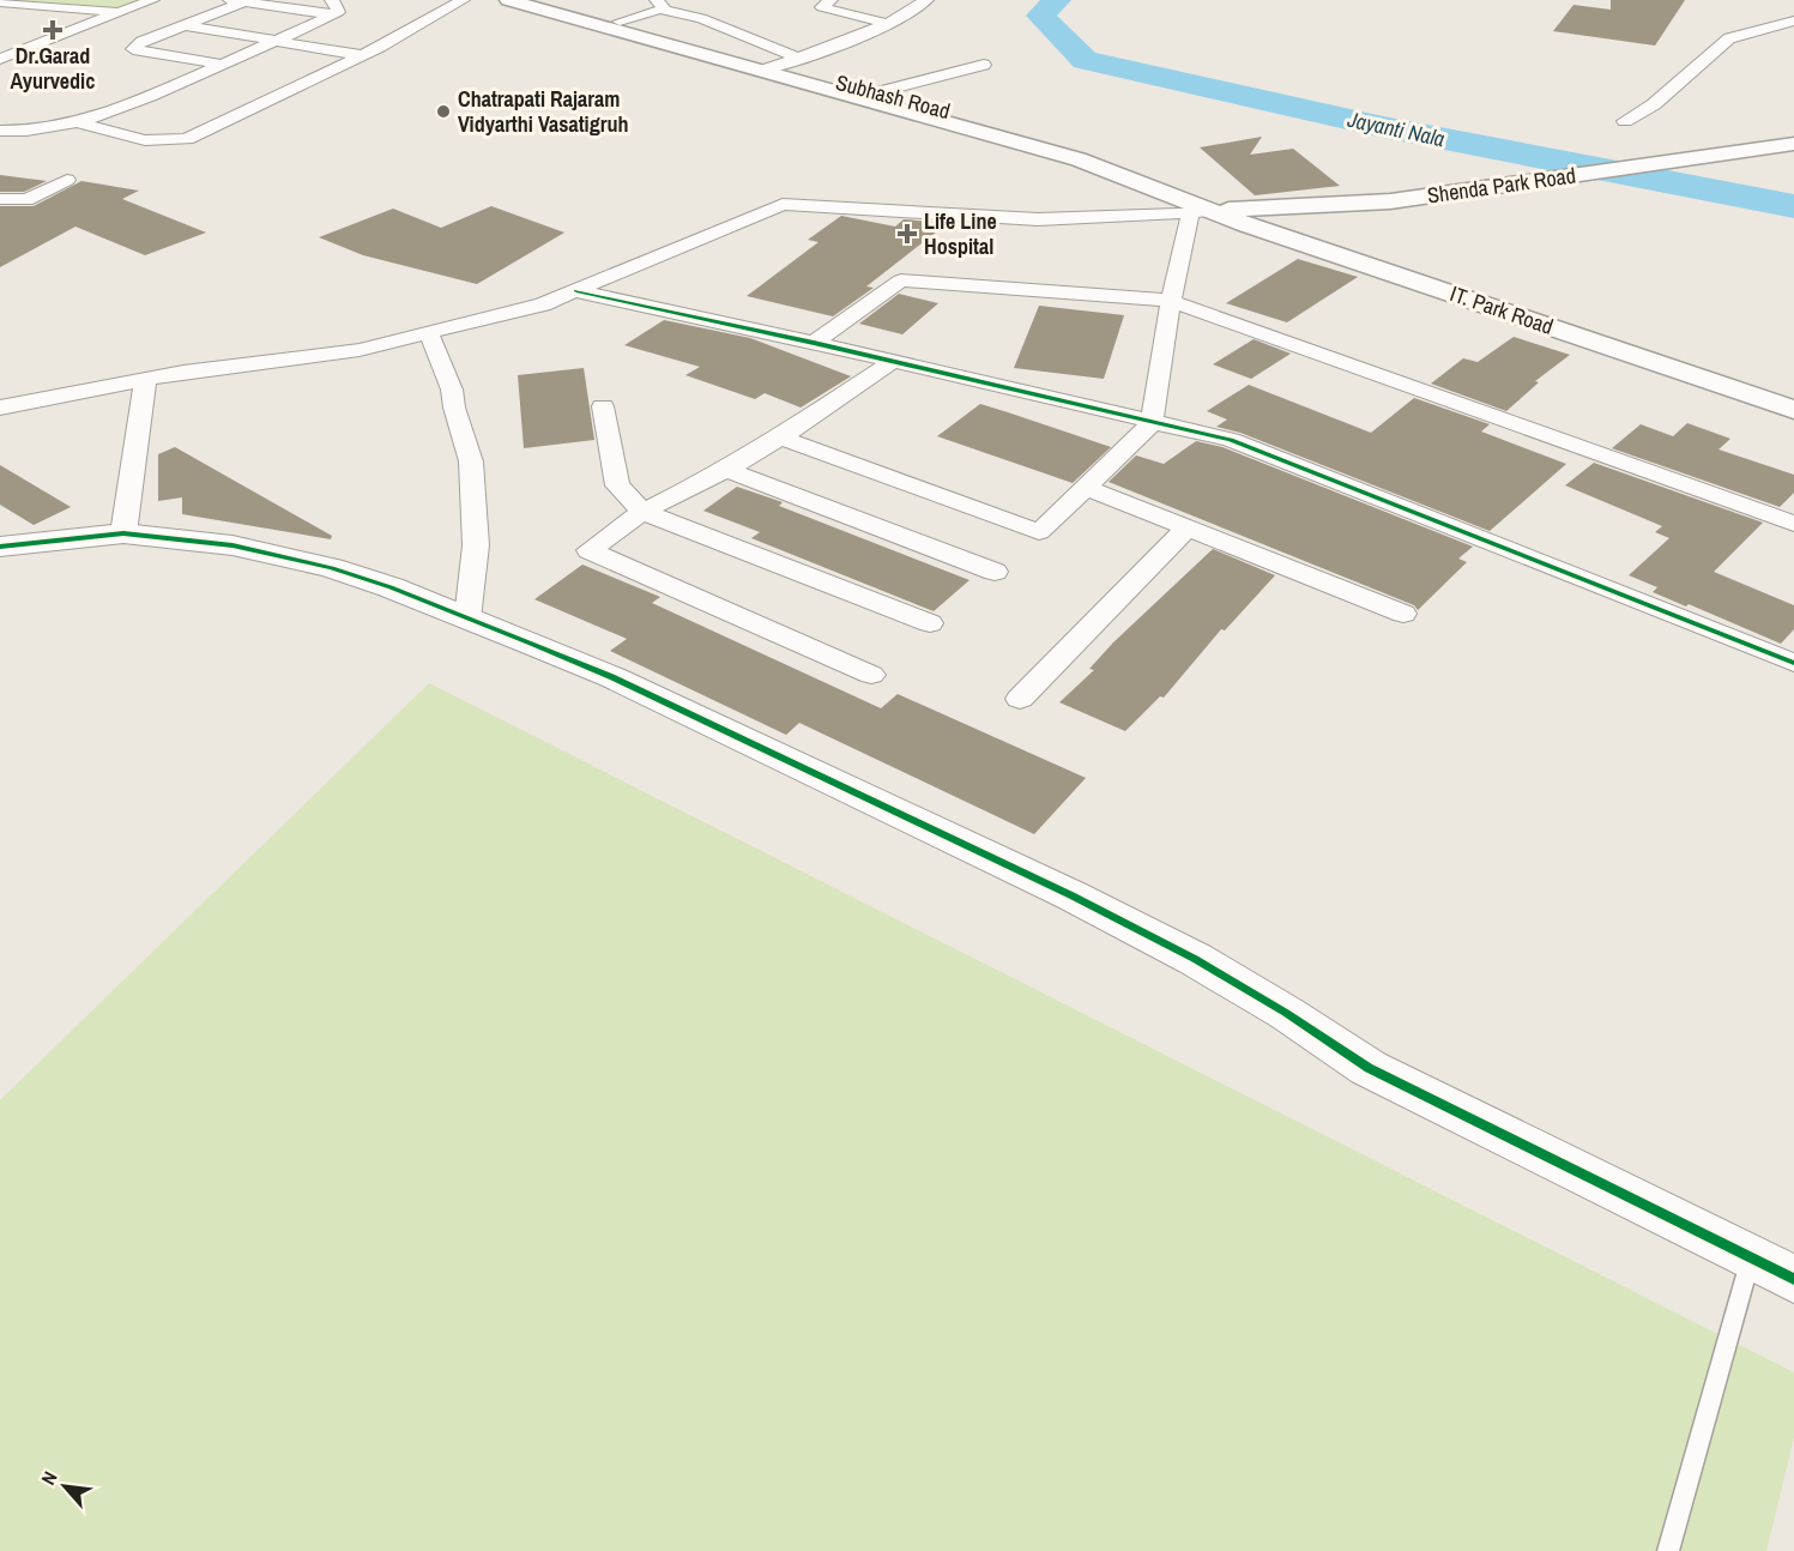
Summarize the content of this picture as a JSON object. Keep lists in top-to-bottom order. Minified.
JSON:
{"streets":{"main road":["Subhash Road","Shenda Park Road","IT. Park Road"]},"crossings":[["Subhash Road","Shenda Park Road"],["Subhash Road","IT. Park Road"],["Shenda Park Road","IT. Park Road"]],"water":["Jayanti Nala"],"places":{"health":["Dr.Garad Ayurvedic","Life Line Hospital"],"other":["Chatrapati Rajaram Vidyarthi Vasatigruh"]},"north":"top left"}
